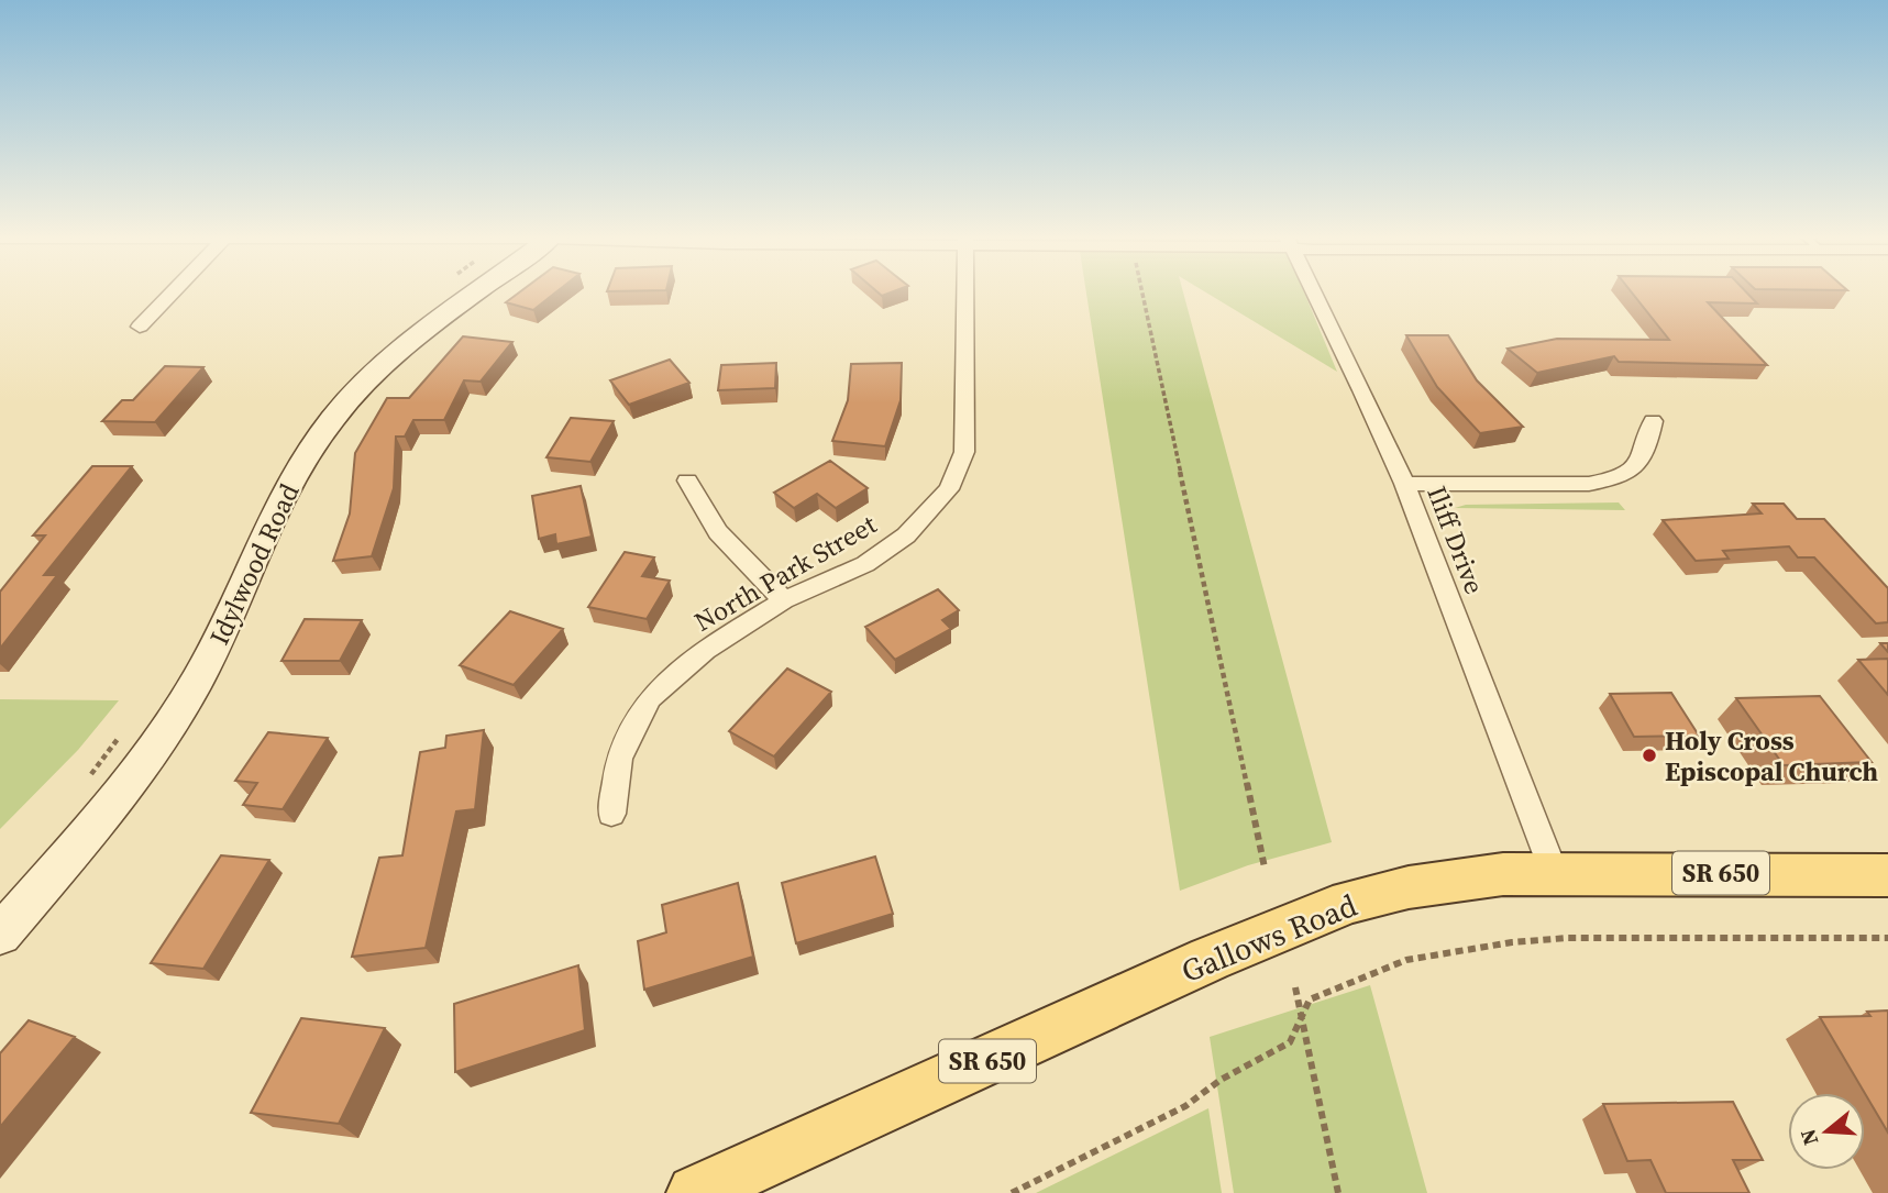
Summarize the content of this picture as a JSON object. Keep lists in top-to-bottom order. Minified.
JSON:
{"streets":{"main road":["Idylwood Road","SR 650","Gallows Road"],"street":["Iliff Drive","North Park Street"]},"crossings":[["Iliff Drive","Gallows Road"]],"places":["Holy Cross Episcopal Church"],"north":"left"}
